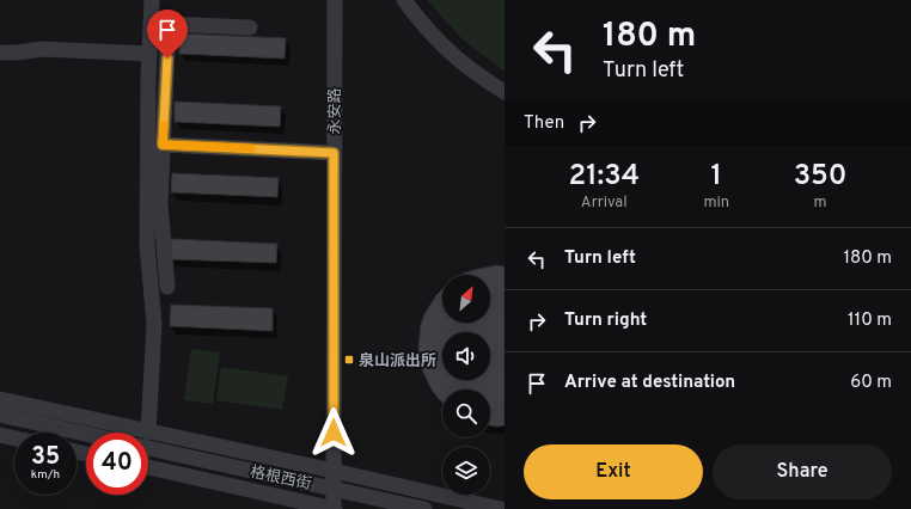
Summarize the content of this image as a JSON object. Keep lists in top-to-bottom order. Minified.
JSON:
{"streets":{"street":["永安路","格根西街"]},"crossings":[["永安路","格根西街"]],"places":{"transit":["泉山派出所"]},"north":"top right","page":{"turn":["180 m","Turn left"],"then":"Then","eta":["21:34","Arrival","1","min","350","m"],"list":[{"name":"Turn left","value":"180 m"},{"name":"Turn right","value":"110 m"},{"name":"Arrive at destination","value":"60 m"}],"speed":"35 km/h","limit":"40","buttons":["Exit","Share"]}}
